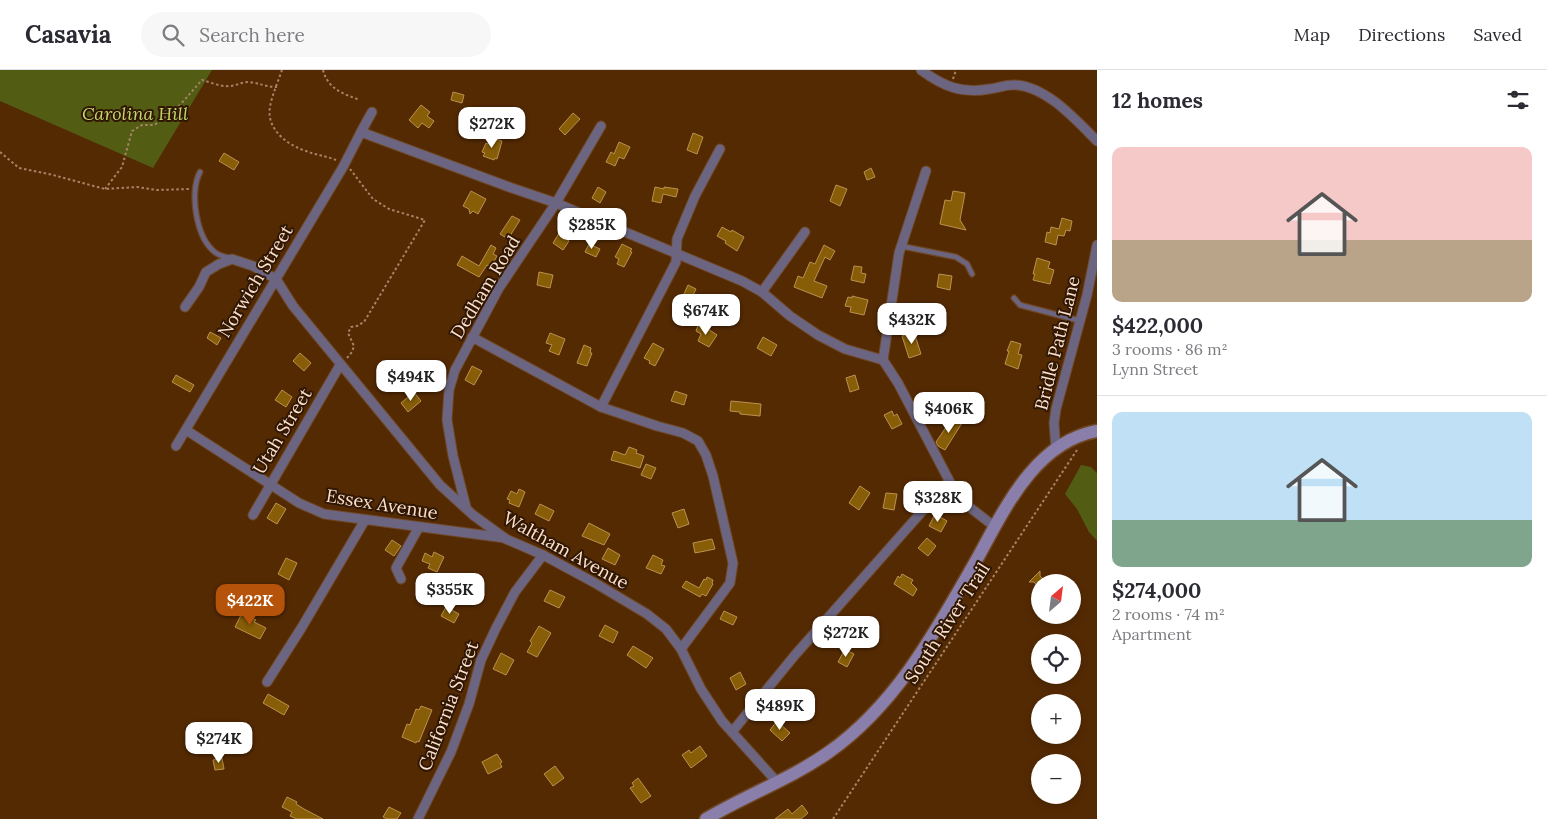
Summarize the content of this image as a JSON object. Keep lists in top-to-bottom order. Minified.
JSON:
{"streets":{"street":["Norwich Street","Dedham Road","Bridle Path Lane","Utah Street","Essex Avenue","Waltham Avenue","California Street"],"path":["South River Trail"]},"crossings":[["Norwich Street","Essex Avenue"],["Norwich Street","Waltham Avenue"],["Dedham Road","Waltham Avenue"],["Utah Street","Essex Avenue"],["Utah Street","Waltham Avenue"],["Essex Avenue","Waltham Avenue"],["Waltham Avenue","California Street"]],"parks":["Carolina Hill"],"north":"top right","page":{"header":"Casavia","search":"Search here","nav":["Map","Directions","Saved"],"heading":"12 homes","price":["$272K","$285K","$674K","$432K","$494K","$406K","$328K","$355K","$422K","$272K","$489K","$274K"],"list":[{"name":"$422,000","note":"3 rooms · 86 m² · Lynn Street"},{"name":"$274,000","note":"2 rooms · 74 m² · Apartment"}],"map_buttons":["+","−"]}}
